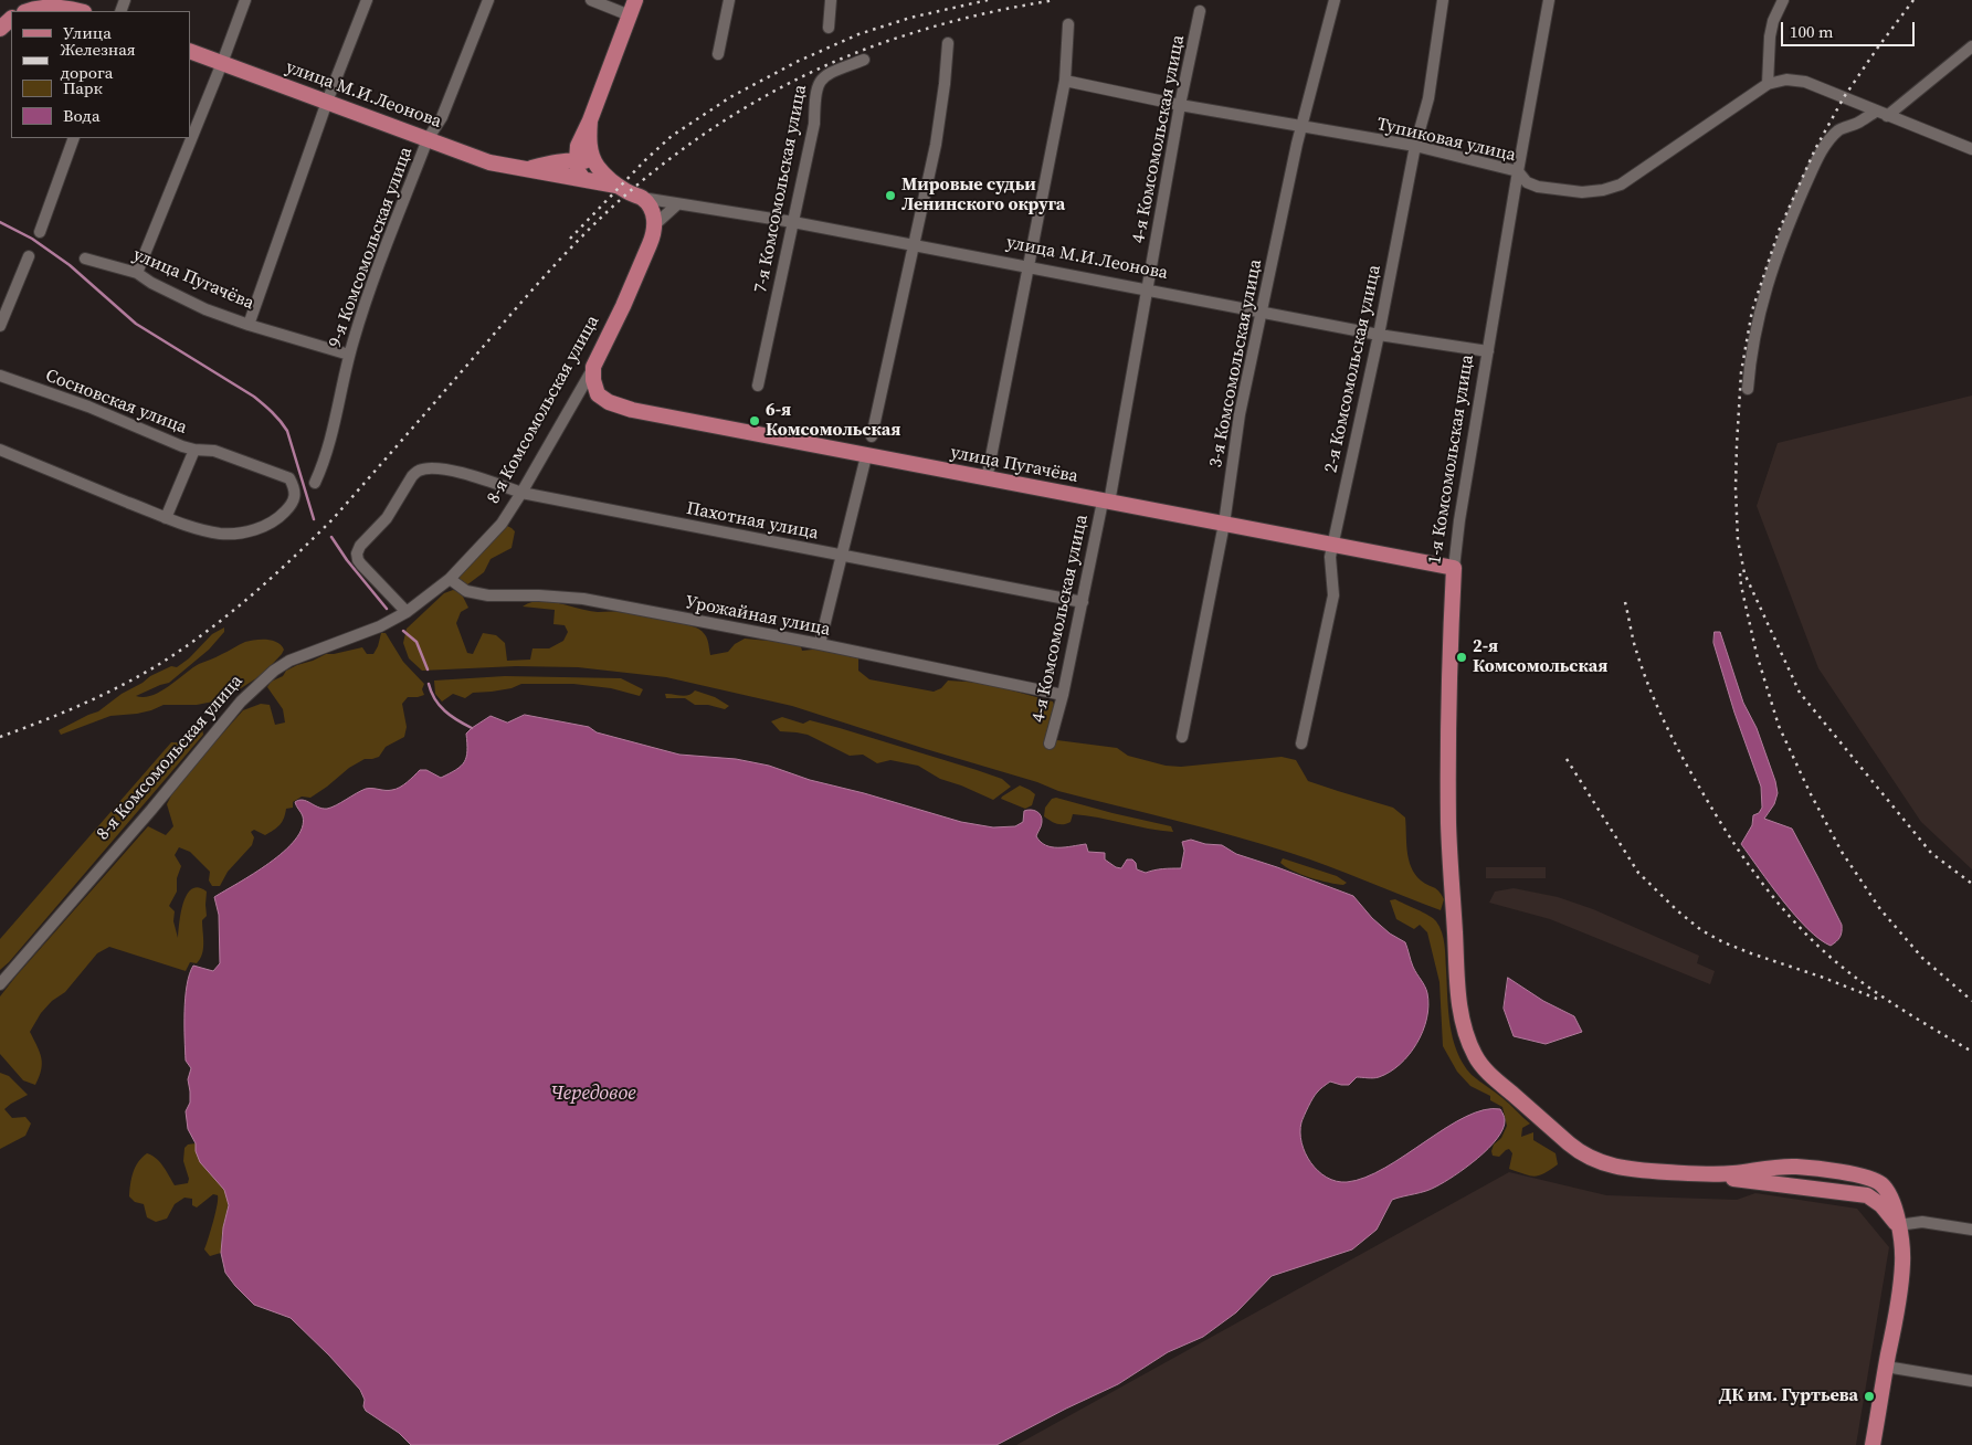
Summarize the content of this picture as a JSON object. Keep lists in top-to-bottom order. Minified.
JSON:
{"streets":{"main road":["улица М.И.Леонова","улица Пугачёва","8-я Комсомольская улица","1-я Комсомольская улица"],"street":["4-я Комсомольская улица","Тупиковая улица","7-я Комсомольская улица","9-я Комсомольская улица","3-я Комсомольская улица","2-я Комсомольская улица","Сосновская улица","Пахотная улица","Урожайная улица"]},"crossings":[["улица М.И.Леонова","4-я Комсомольская улица"],["улица М.И.Леонова","7-я Комсомольская улица"],["улица М.И.Леонова","9-я Комсомольская улица"],["улица М.И.Леонова","3-я Комсомольская улица"],["улица М.И.Леонова","2-я Комсомольская улица"],["улица М.И.Леонова","1-я Комсомольская улица"],["4-я Комсомольская улица","Тупиковая улица"],["4-я Комсомольская улица","улица Пугачёва"],["4-я Комсомольская улица","Пахотная улица"],["4-я Комсомольская улица","Урожайная улица"],["Тупиковая улица","3-я Комсомольская улица"],["Тупиковая улица","2-я Комсомольская улица"],["Тупиковая улица","1-я Комсомольская улица"],["9-я Комсомольская улица","улица Пугачёва"],["улица Пугачёва","3-я Комсомольская улица"],["улица Пугачёва","2-я Комсомольская улица"],["улица Пугачёва","1-я Комсомольская улица"],["8-я Комсомольская улица","Пахотная улица"],["8-я Комсомольская улица","Урожайная улица"]],"water":["Чередовое"],"places":["Мировые судьи Ленинского округа","6-я Комсомольская","2-я Комсомольская","ДК им. Гуртьева"],"legend":["Улица","Железная дорога","Парк","Вода"],"scale_bar":"100 m"}
